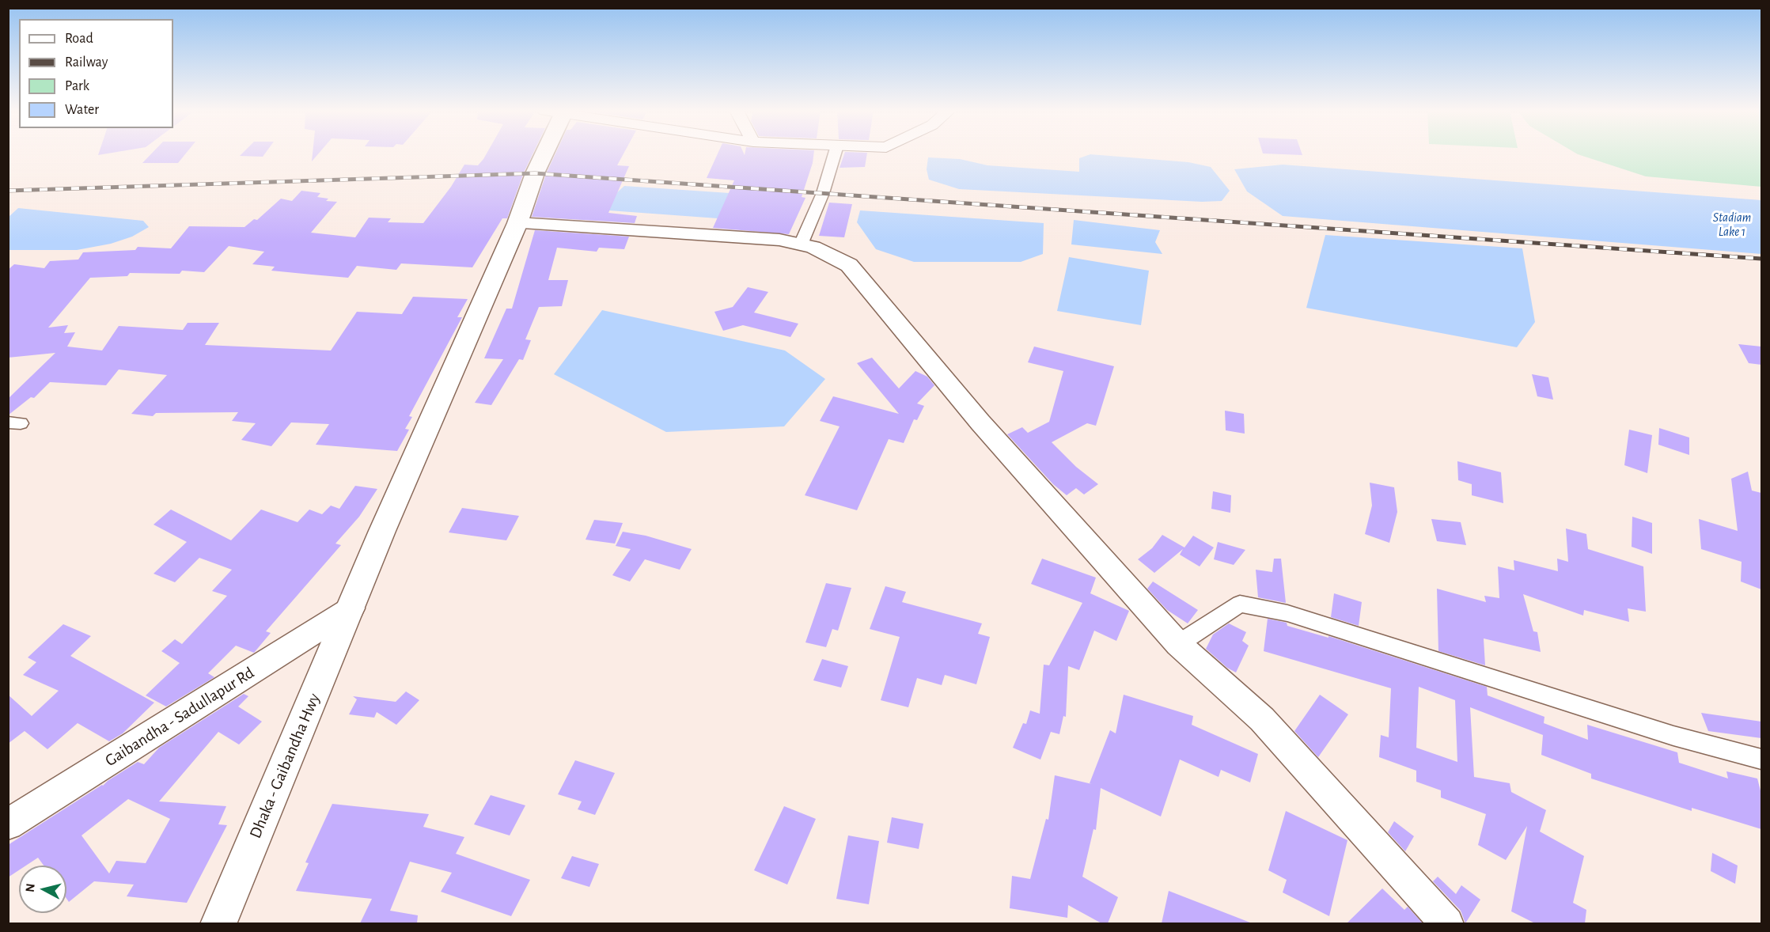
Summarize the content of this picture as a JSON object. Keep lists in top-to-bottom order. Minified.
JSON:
{"streets":{"main road":["Gaibandha - Sadullapur Rd","Dhaka - Gaibandha Hwy"]},"crossings":[["Gaibandha - Sadullapur Rd","Dhaka - Gaibandha Hwy"]],"water":["Stadiam Lake 1"],"legend":["Road","Railway","Park","Water"],"north":"left"}
